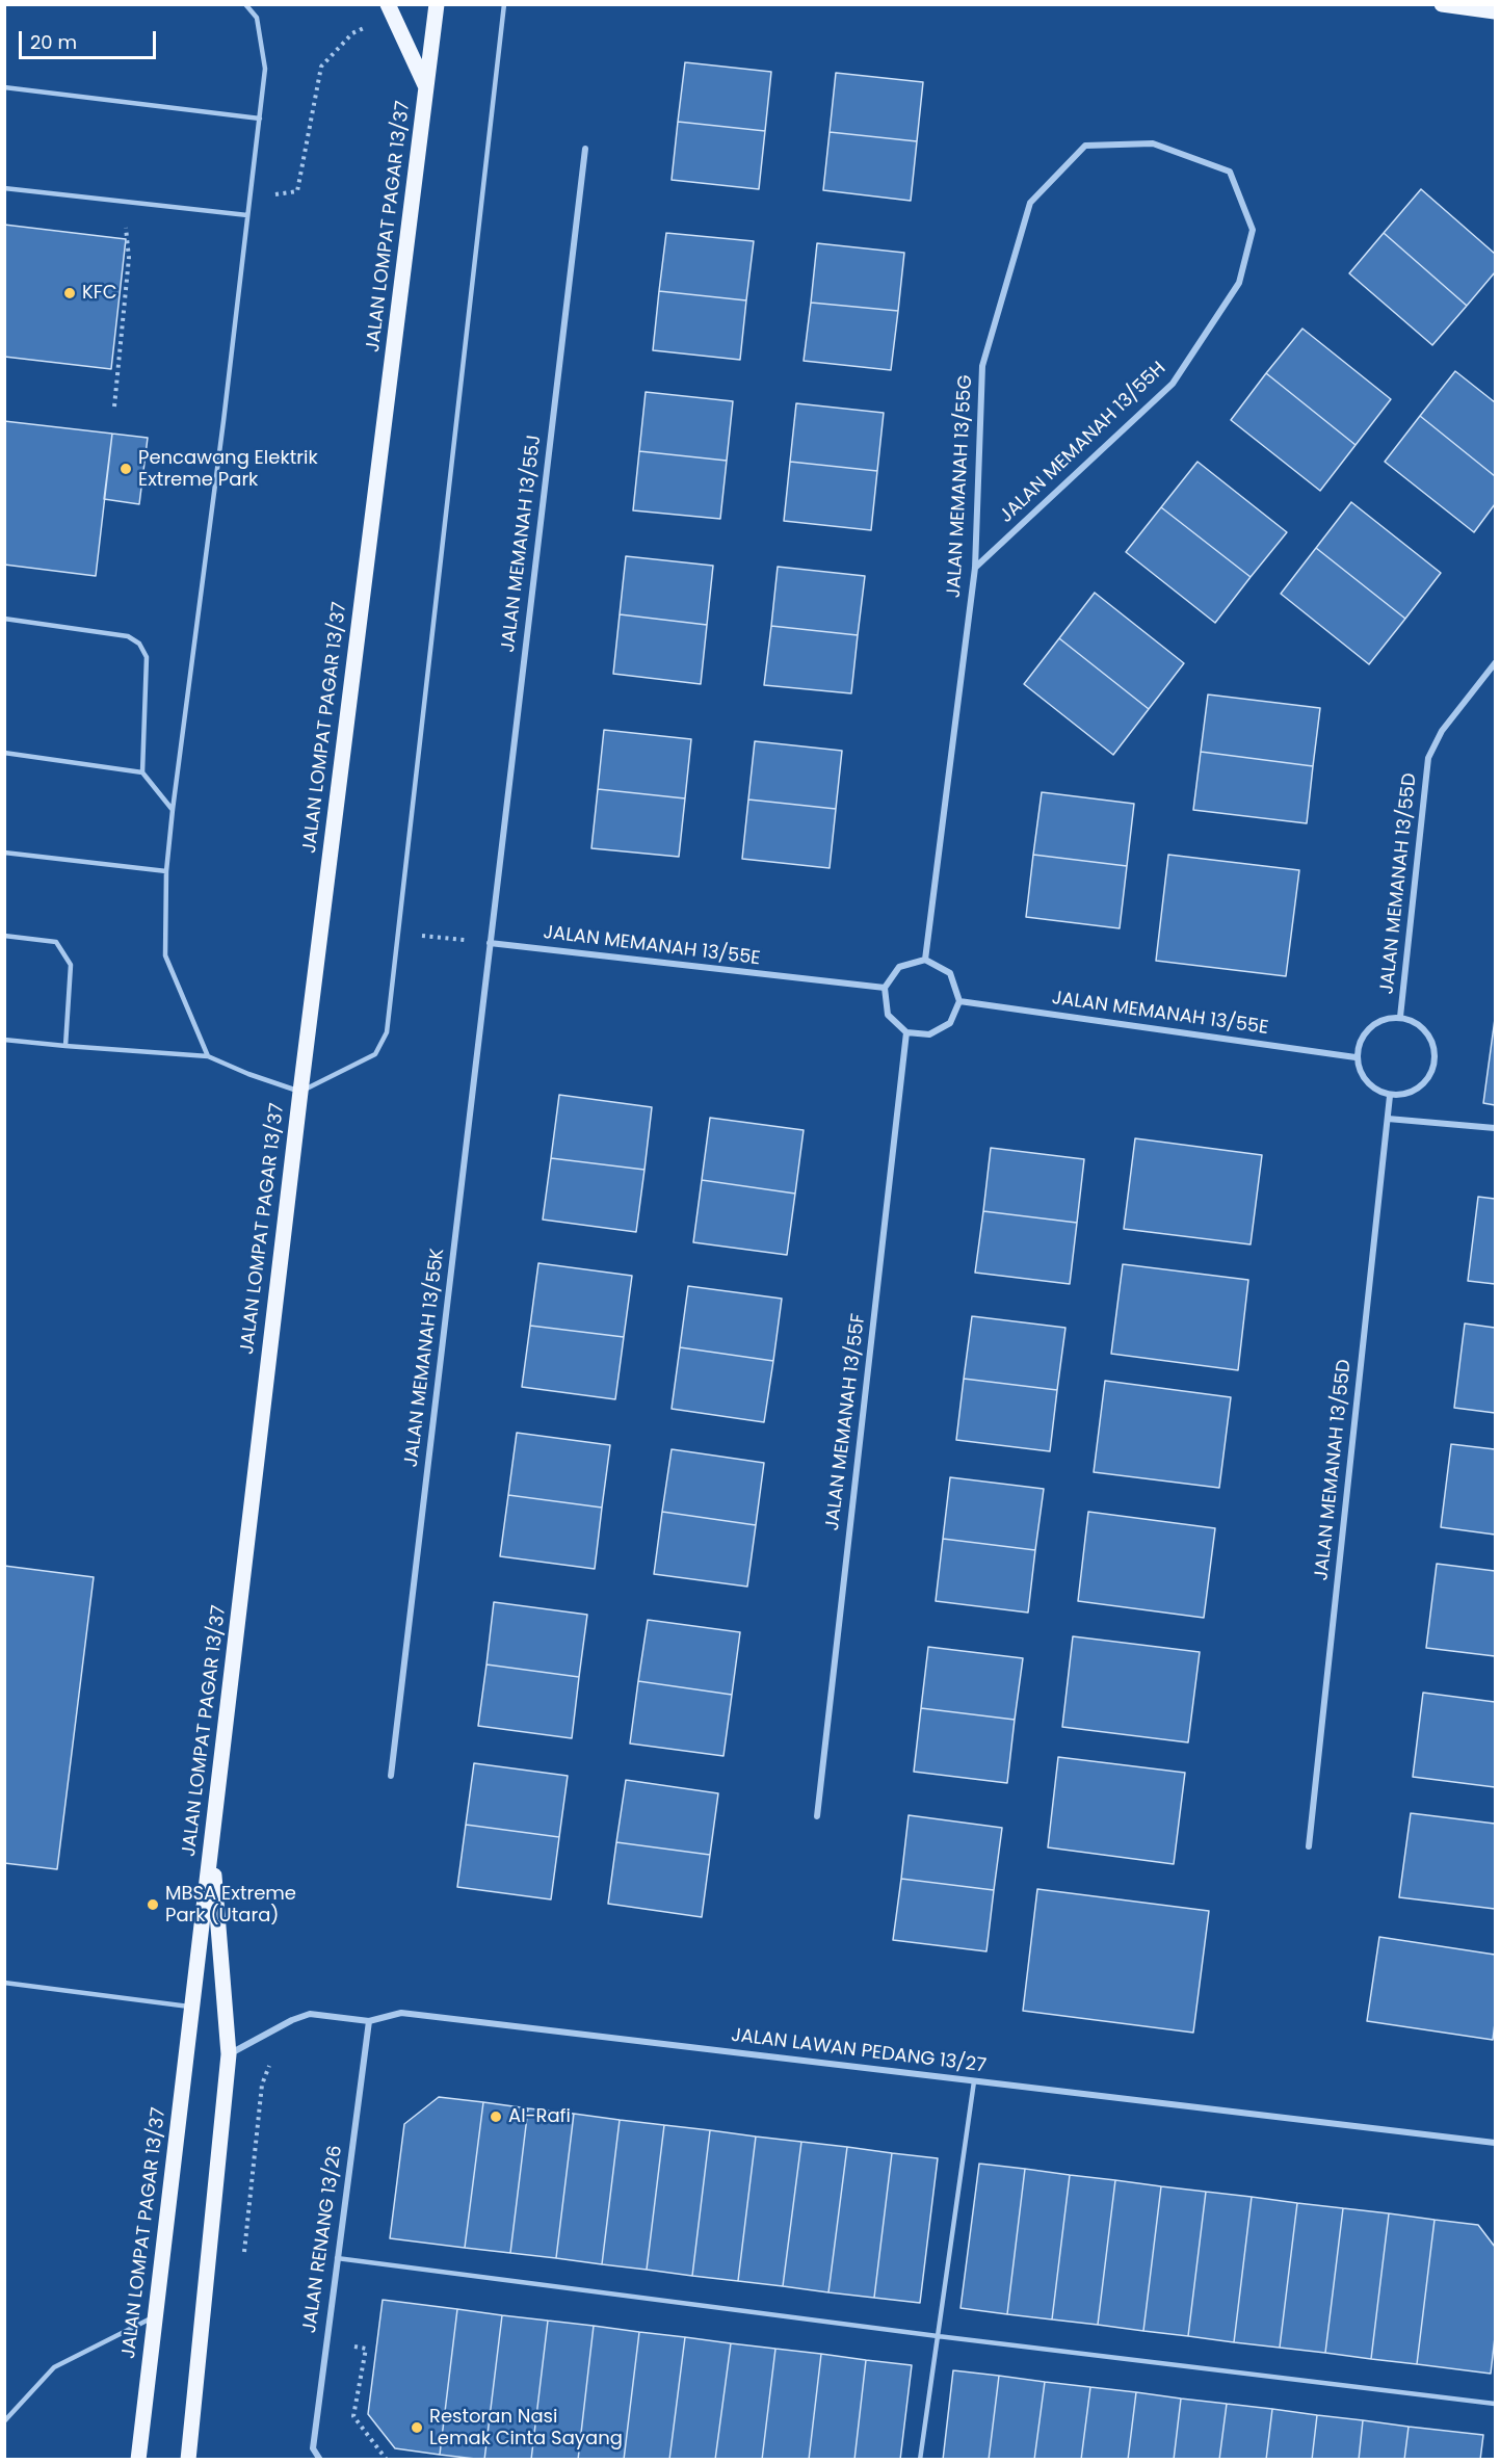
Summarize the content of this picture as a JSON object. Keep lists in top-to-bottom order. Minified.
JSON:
{"streets":{"main road":["JALAN LOMPAT PAGAR 13/37"],"street":["JALAN MEMANAH 13/55H","JALAN MEMANAH 13/55G","JALAN MEMANAH 13/55J","JALAN MEMANAH 13/55D","JALAN MEMANAH 13/55E","JALAN MEMANAH 13/55K","JALAN MEMANAH 13/55F","JALAN LAWAN PEDANG 13/27","JALAN RENANG 13/26"]},"crossings":[["JALAN MEMANAH 13/55H","JALAN MEMANAH 13/55G"],["JALAN MEMANAH 13/55G","JALAN MEMANAH 13/55E"],["JALAN MEMANAH 13/55G","JALAN MEMANAH 13/55F"],["JALAN MEMANAH 13/55J","JALAN MEMANAH 13/55E"],["JALAN MEMANAH 13/55J","JALAN MEMANAH 13/55K"],["JALAN MEMANAH 13/55D","JALAN MEMANAH 13/55E"],["JALAN MEMANAH 13/55E","JALAN MEMANAH 13/55K"],["JALAN MEMANAH 13/55E","JALAN MEMANAH 13/55F"],["JALAN LAWAN PEDANG 13/27","JALAN RENANG 13/26"]],"places":["KFC","Pencawang Elektrik Extreme Park","MBSA Extreme Park (Utara)","Al-Rafi","Restoran Nasi Lemak Cinta Sayang"],"scale_bar":"20 m"}
